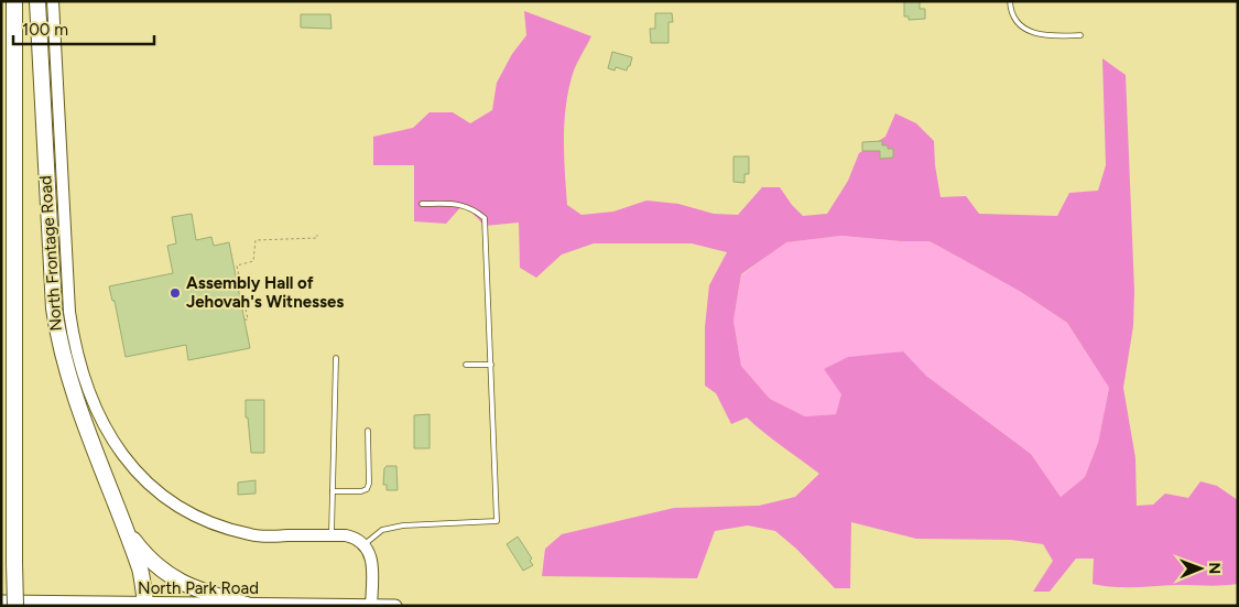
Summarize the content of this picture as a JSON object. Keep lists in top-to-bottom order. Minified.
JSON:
{"streets":{"main road":["North Park Road"],"street":["North Frontage Road"]},"places":["Assembly Hall of Jehovah's Witnesses"],"scale_bar":"100 m","north":"right"}
